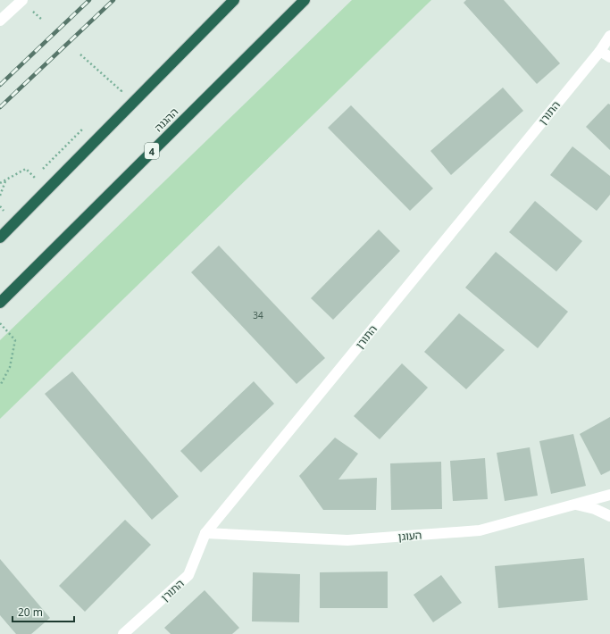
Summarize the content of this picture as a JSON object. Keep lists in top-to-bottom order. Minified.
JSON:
{"streets":{"highway":["ההגנה","4"],"street":["התורן","העוגן"]},"crossings":[["התורן","העוגן"]],"house_numbers":["34"],"scale_bar":"20 m"}
